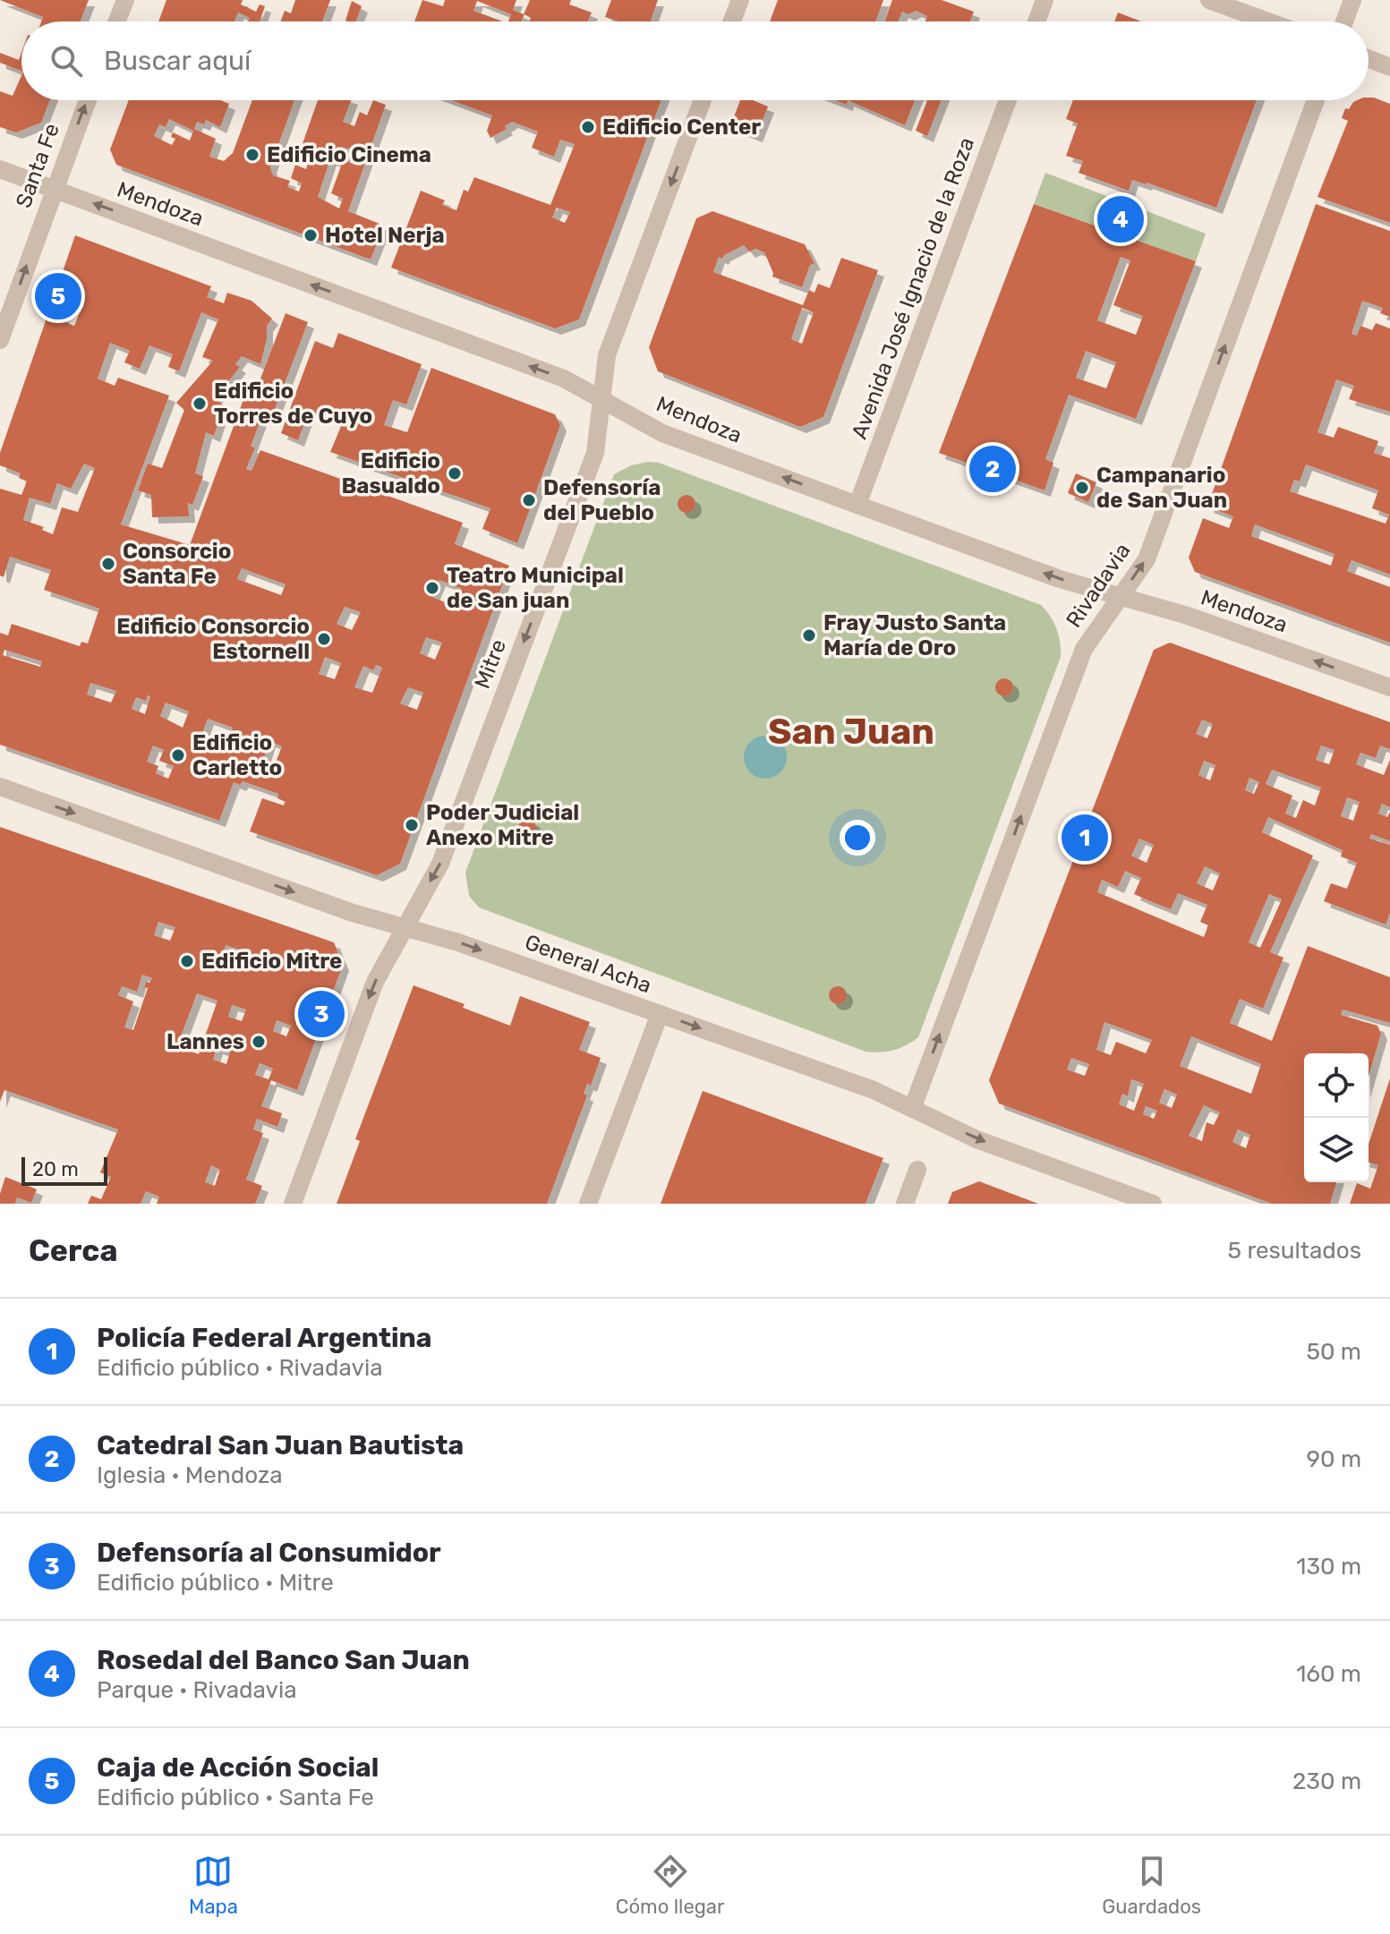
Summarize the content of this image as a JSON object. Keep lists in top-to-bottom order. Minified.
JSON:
{"streets":{"street":["Santa Fe","Mendoza","Avenida José Ignacio de la Roza","Rivadavia","Mitre","General Acha"]},"crossings":[["Santa Fe","Mendoza"],["Mendoza","Avenida José Ignacio de la Roza"],["Mendoza","Rivadavia"],["Mendoza","Mitre"],["Rivadavia","General Acha"],["Mitre","General Acha"]],"one_way":["Santa Fe","Mendoza","Rivadavia","Mitre","General Acha"],"districts":["San Juan"],"places":["Edificio Center","Edificio Cinema","Hotel Nerja","Edificio Torres de Cuyo","Edificio Basualdo","Campanario de San Juan","Defensoría del Pueblo","Consorcio Santa Fe","Teatro Municipal de San juan","Fray Justo Santa María de Oro","Edificio Consorcio Estornell","Edificio Carletto","Poder Judicial Anexo Mitre","Edificio Mitre","Lannes"],"scale_bar":"20 m","page":{"search":"Buscar aquí","pins":["4","5","2","1","3"],"scale":"20 m","heading":["Cerca","5 resultados"],"list":[{"mark":"1","name":"Policía Federal Argentina","note":"Edificio público · Rivadavia","value":"50 m"},{"mark":"2","name":"Catedral San Juan Bautista","note":"Iglesia · Mendoza","value":"90 m"},{"mark":"3","name":"Defensoría al Consumidor","note":"Edificio público · Mitre","value":"130 m"},{"mark":"4","name":"Rosedal del Banco San Juan","note":"Parque · Rivadavia","value":"160 m"},{"mark":"5","name":"Caja de Acción Social","note":"Edificio público · Santa Fe","value":"230 m"}],"nav":["Mapa","Cómo llegar","Guardados"]}}
